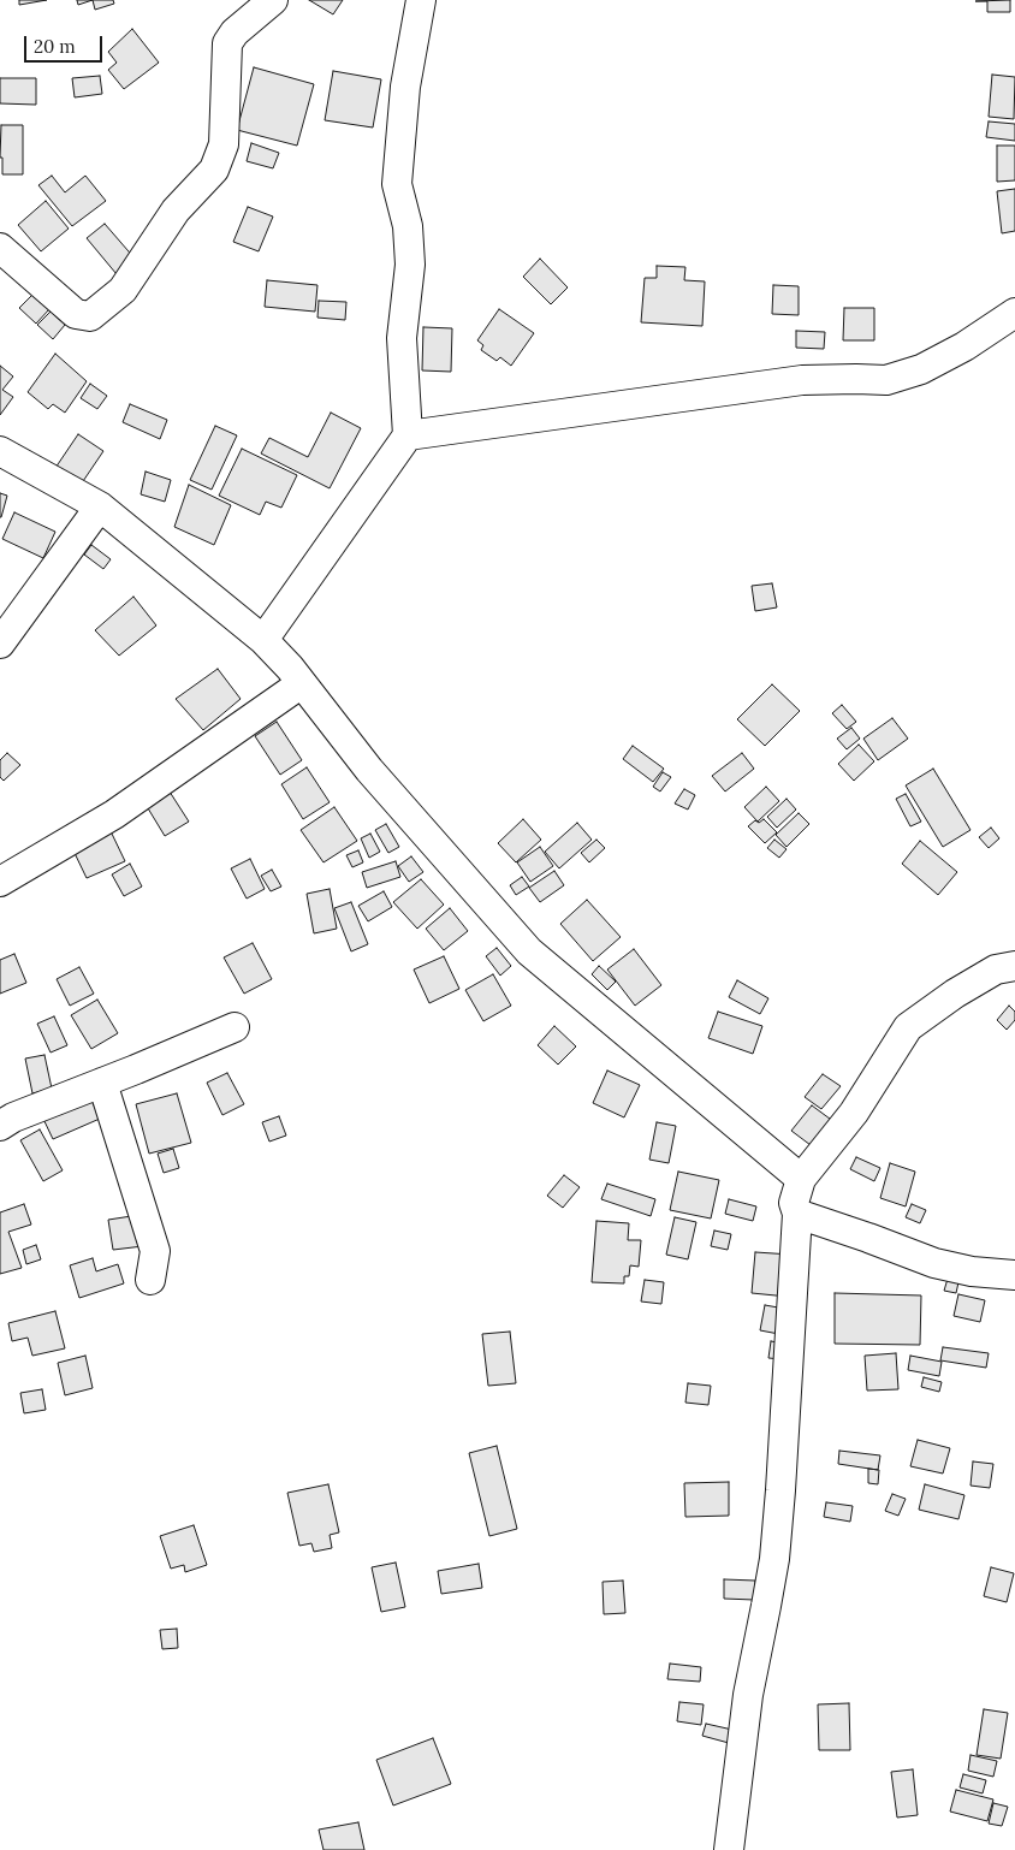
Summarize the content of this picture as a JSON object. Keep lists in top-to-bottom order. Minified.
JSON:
{"scale_bar":"20 m"}
